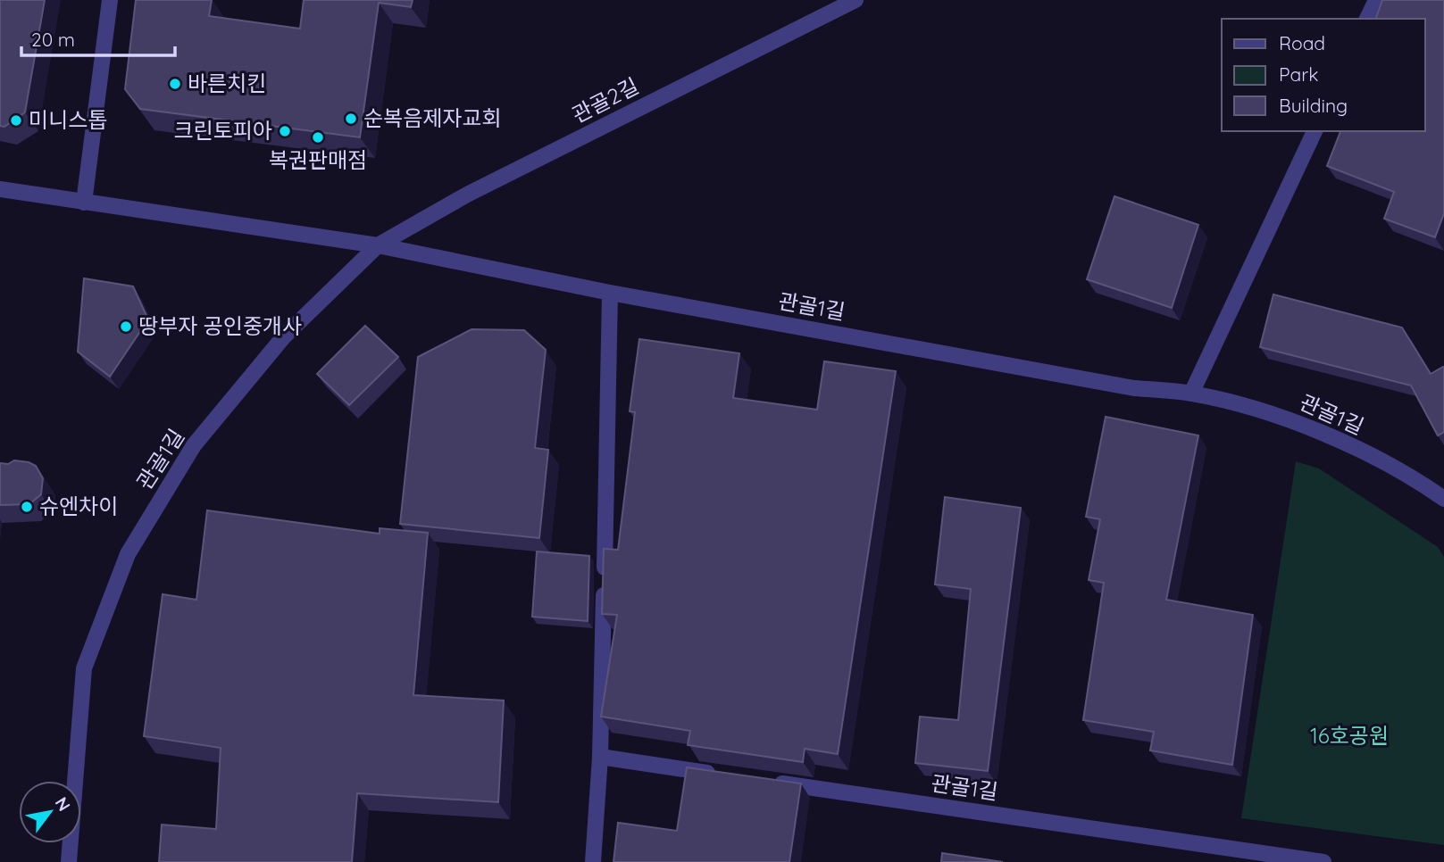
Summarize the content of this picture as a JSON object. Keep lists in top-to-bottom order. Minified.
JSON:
{"streets":{"street":["관골2길","관골1길"]},"crossings":[["관골2길","관골1길"]],"parks":["16호공원"],"places":["바른치킨","순복음제자교회","미니스톱","크린토피아","복권판매점","땅부자 공인중개사","슈엔차이"],"legend":["Road","Park","Building"],"scale_bar":"20 m","north":"top right"}
